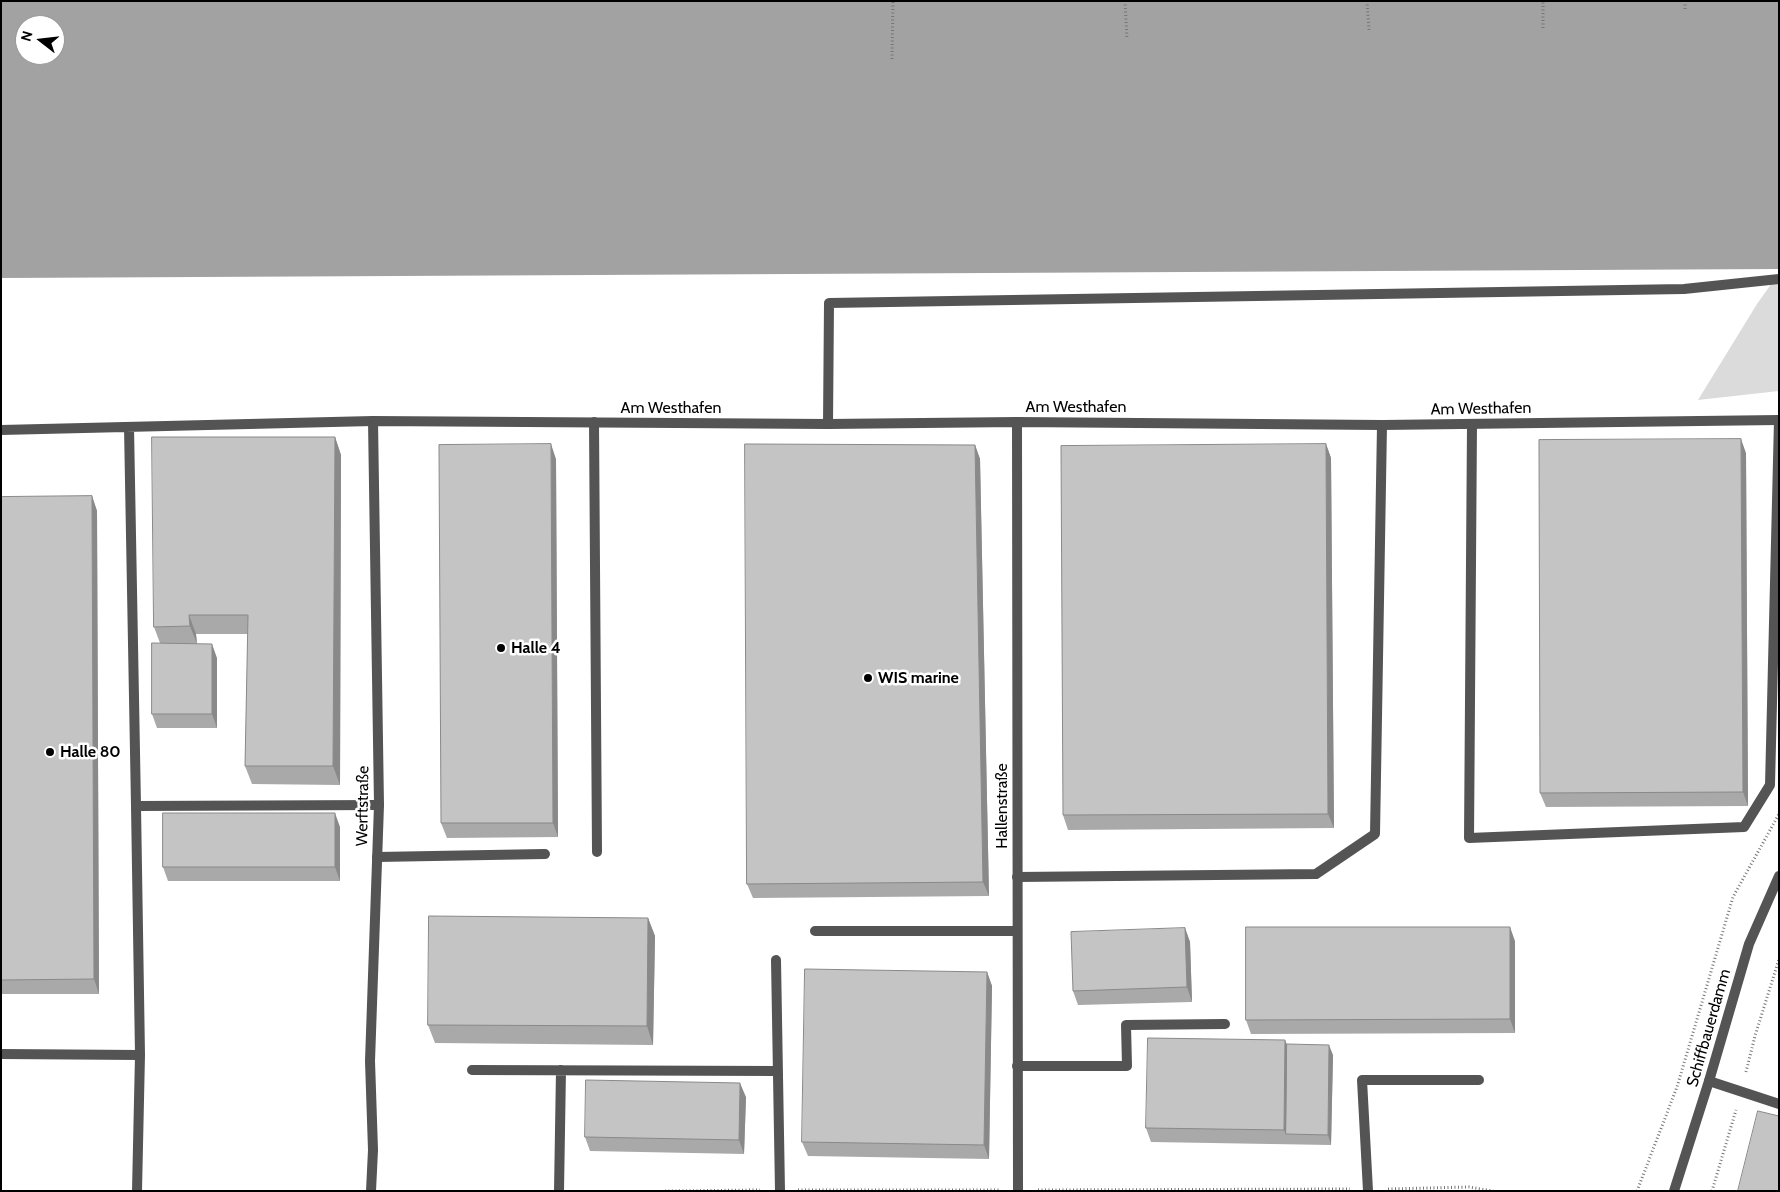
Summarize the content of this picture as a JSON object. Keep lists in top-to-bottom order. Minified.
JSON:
{"streets":{"street":["Am Westhafen","Werftstraße","Hallenstraße","Schiffbauerdamm"]},"crossings":[["Am Westhafen","Werftstraße"],["Am Westhafen","Hallenstraße"]],"places":["Halle 4","WIS marine","Halle 80"],"north":"left"}
